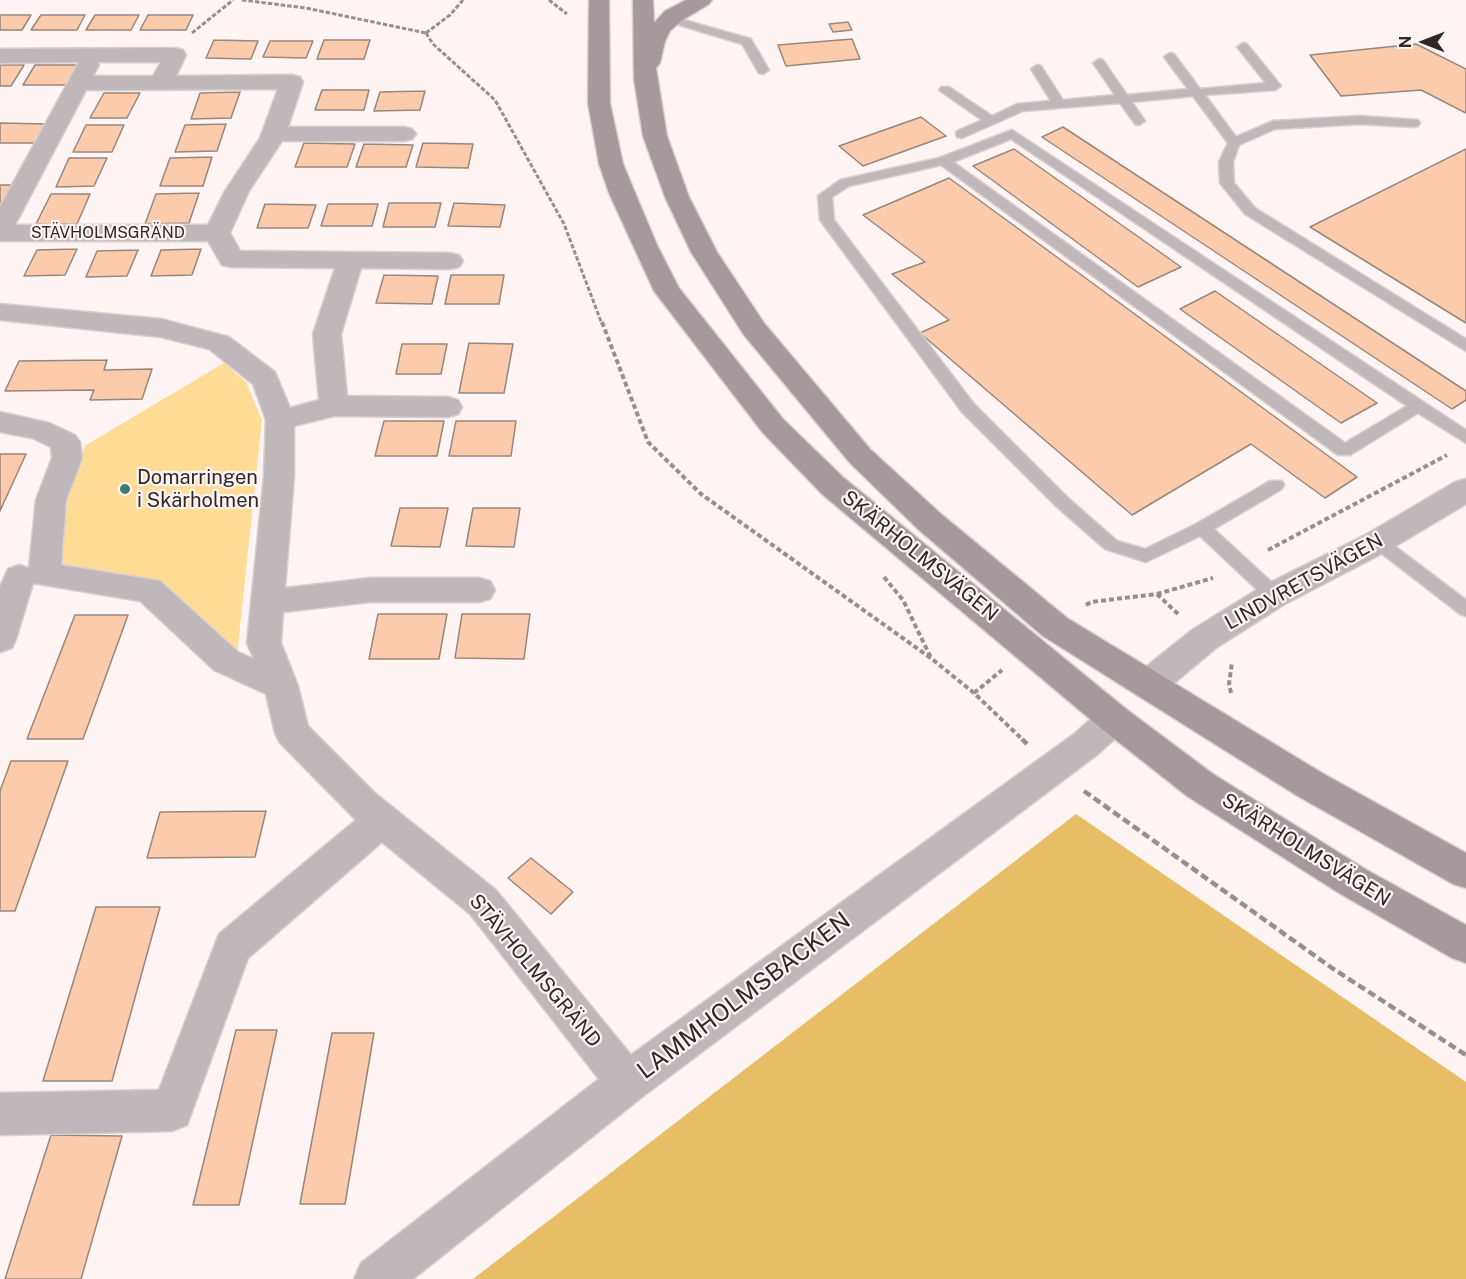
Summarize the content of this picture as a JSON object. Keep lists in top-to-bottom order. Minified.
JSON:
{"streets":{"main road":["SKÄRHOLMSVÄGEN"],"street":["STÄVHOLMSGRÄND","LINDVRETSVÄGEN","LAMMHOLMSBACKEN"]},"crossings":[["STÄVHOLMSGRÄND","LAMMHOLMSBACKEN"],["SKÄRHOLMSVÄGEN","LINDVRETSVÄGEN"],["SKÄRHOLMSVÄGEN","LAMMHOLMSBACKEN"]],"places":["Domarringen i Skärholmen"],"north":"left"}
